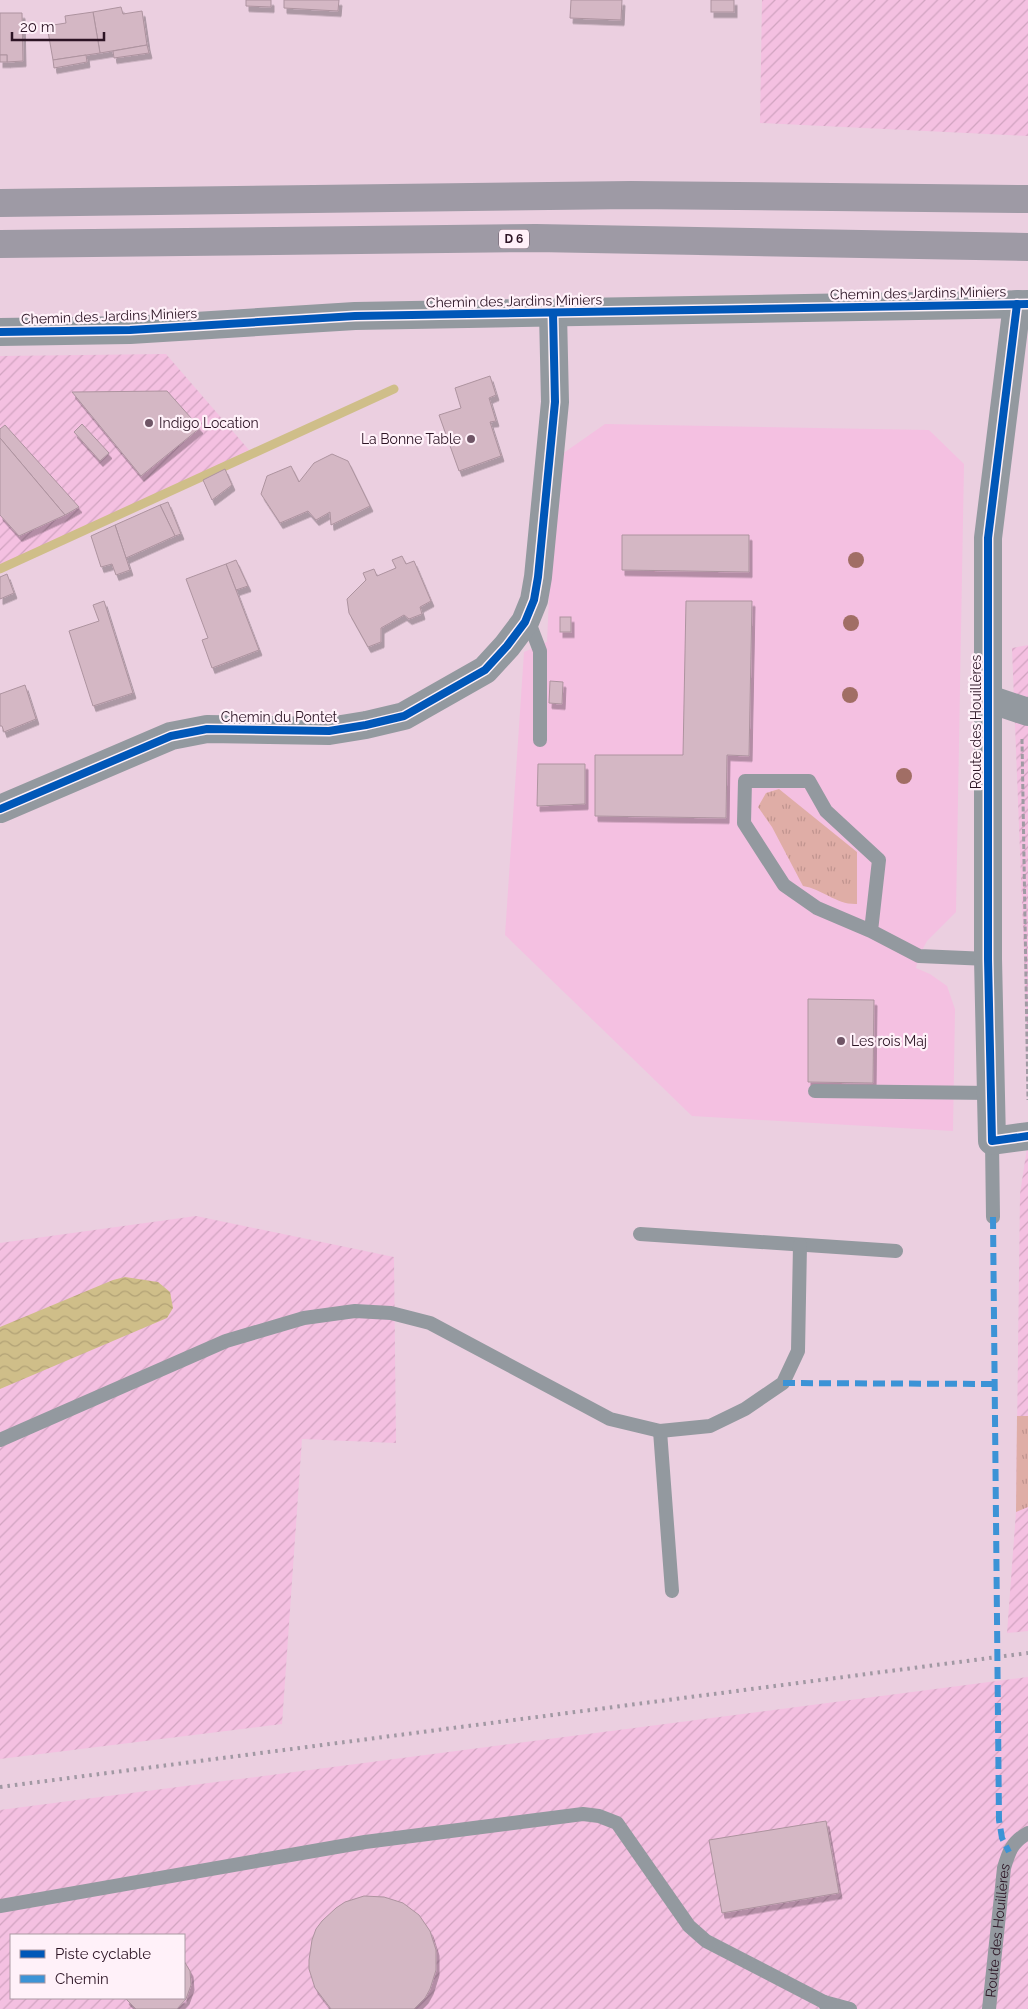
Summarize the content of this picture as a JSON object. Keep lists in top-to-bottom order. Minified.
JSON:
{"streets":{"highway":["D 6"],"street":["Chemin des Jardins Miniers","Chemin du Pontet","Route des Houillères"]},"crossings":[["Chemin des Jardins Miniers","Chemin du Pontet"],["Chemin des Jardins Miniers","Route des Houillères"]],"places":["Indigo Location","La Bonne Table","Les rois Maj"],"legend":["Piste cyclable","Chemin"],"scale_bar":"20 m"}
